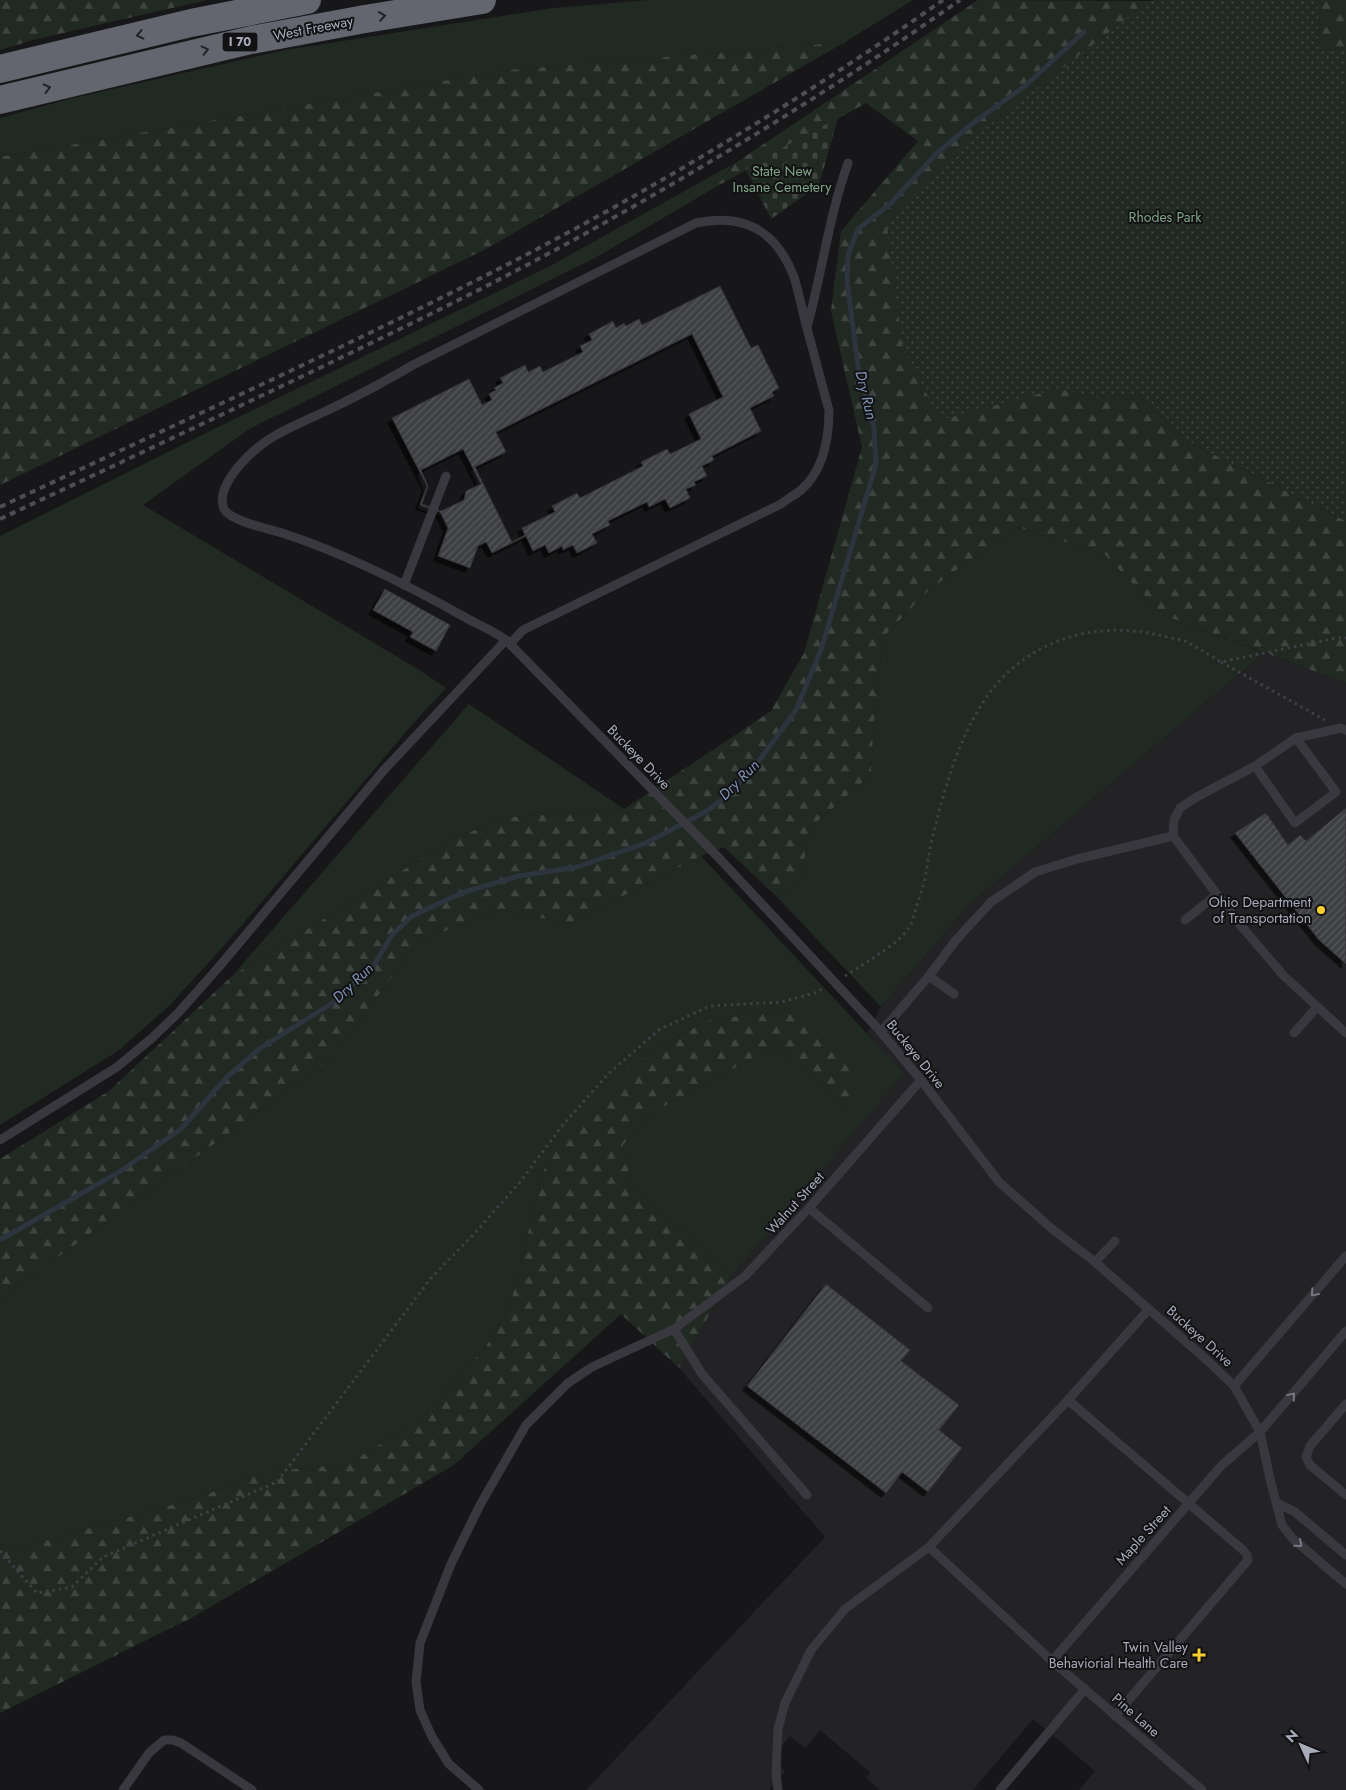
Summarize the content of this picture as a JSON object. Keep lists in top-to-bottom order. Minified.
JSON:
{"streets":{"highway":["West Freeway","I 70"],"lane":["Buckeye Drive","Walnut Street","Maple Street","Pine Lane"]},"crossings":[["Buckeye Drive","Walnut Street"],["Buckeye Drive","Maple Street"],["Maple Street","Pine Lane"]],"water":["Dry Run"],"parks":["State New Insane Cemetery","Rhodes Park"],"places":{"other":["Ohio Department of Transportation"],"health":["Twin Valley Behaviorial Health Care"]},"north":"top left"}
